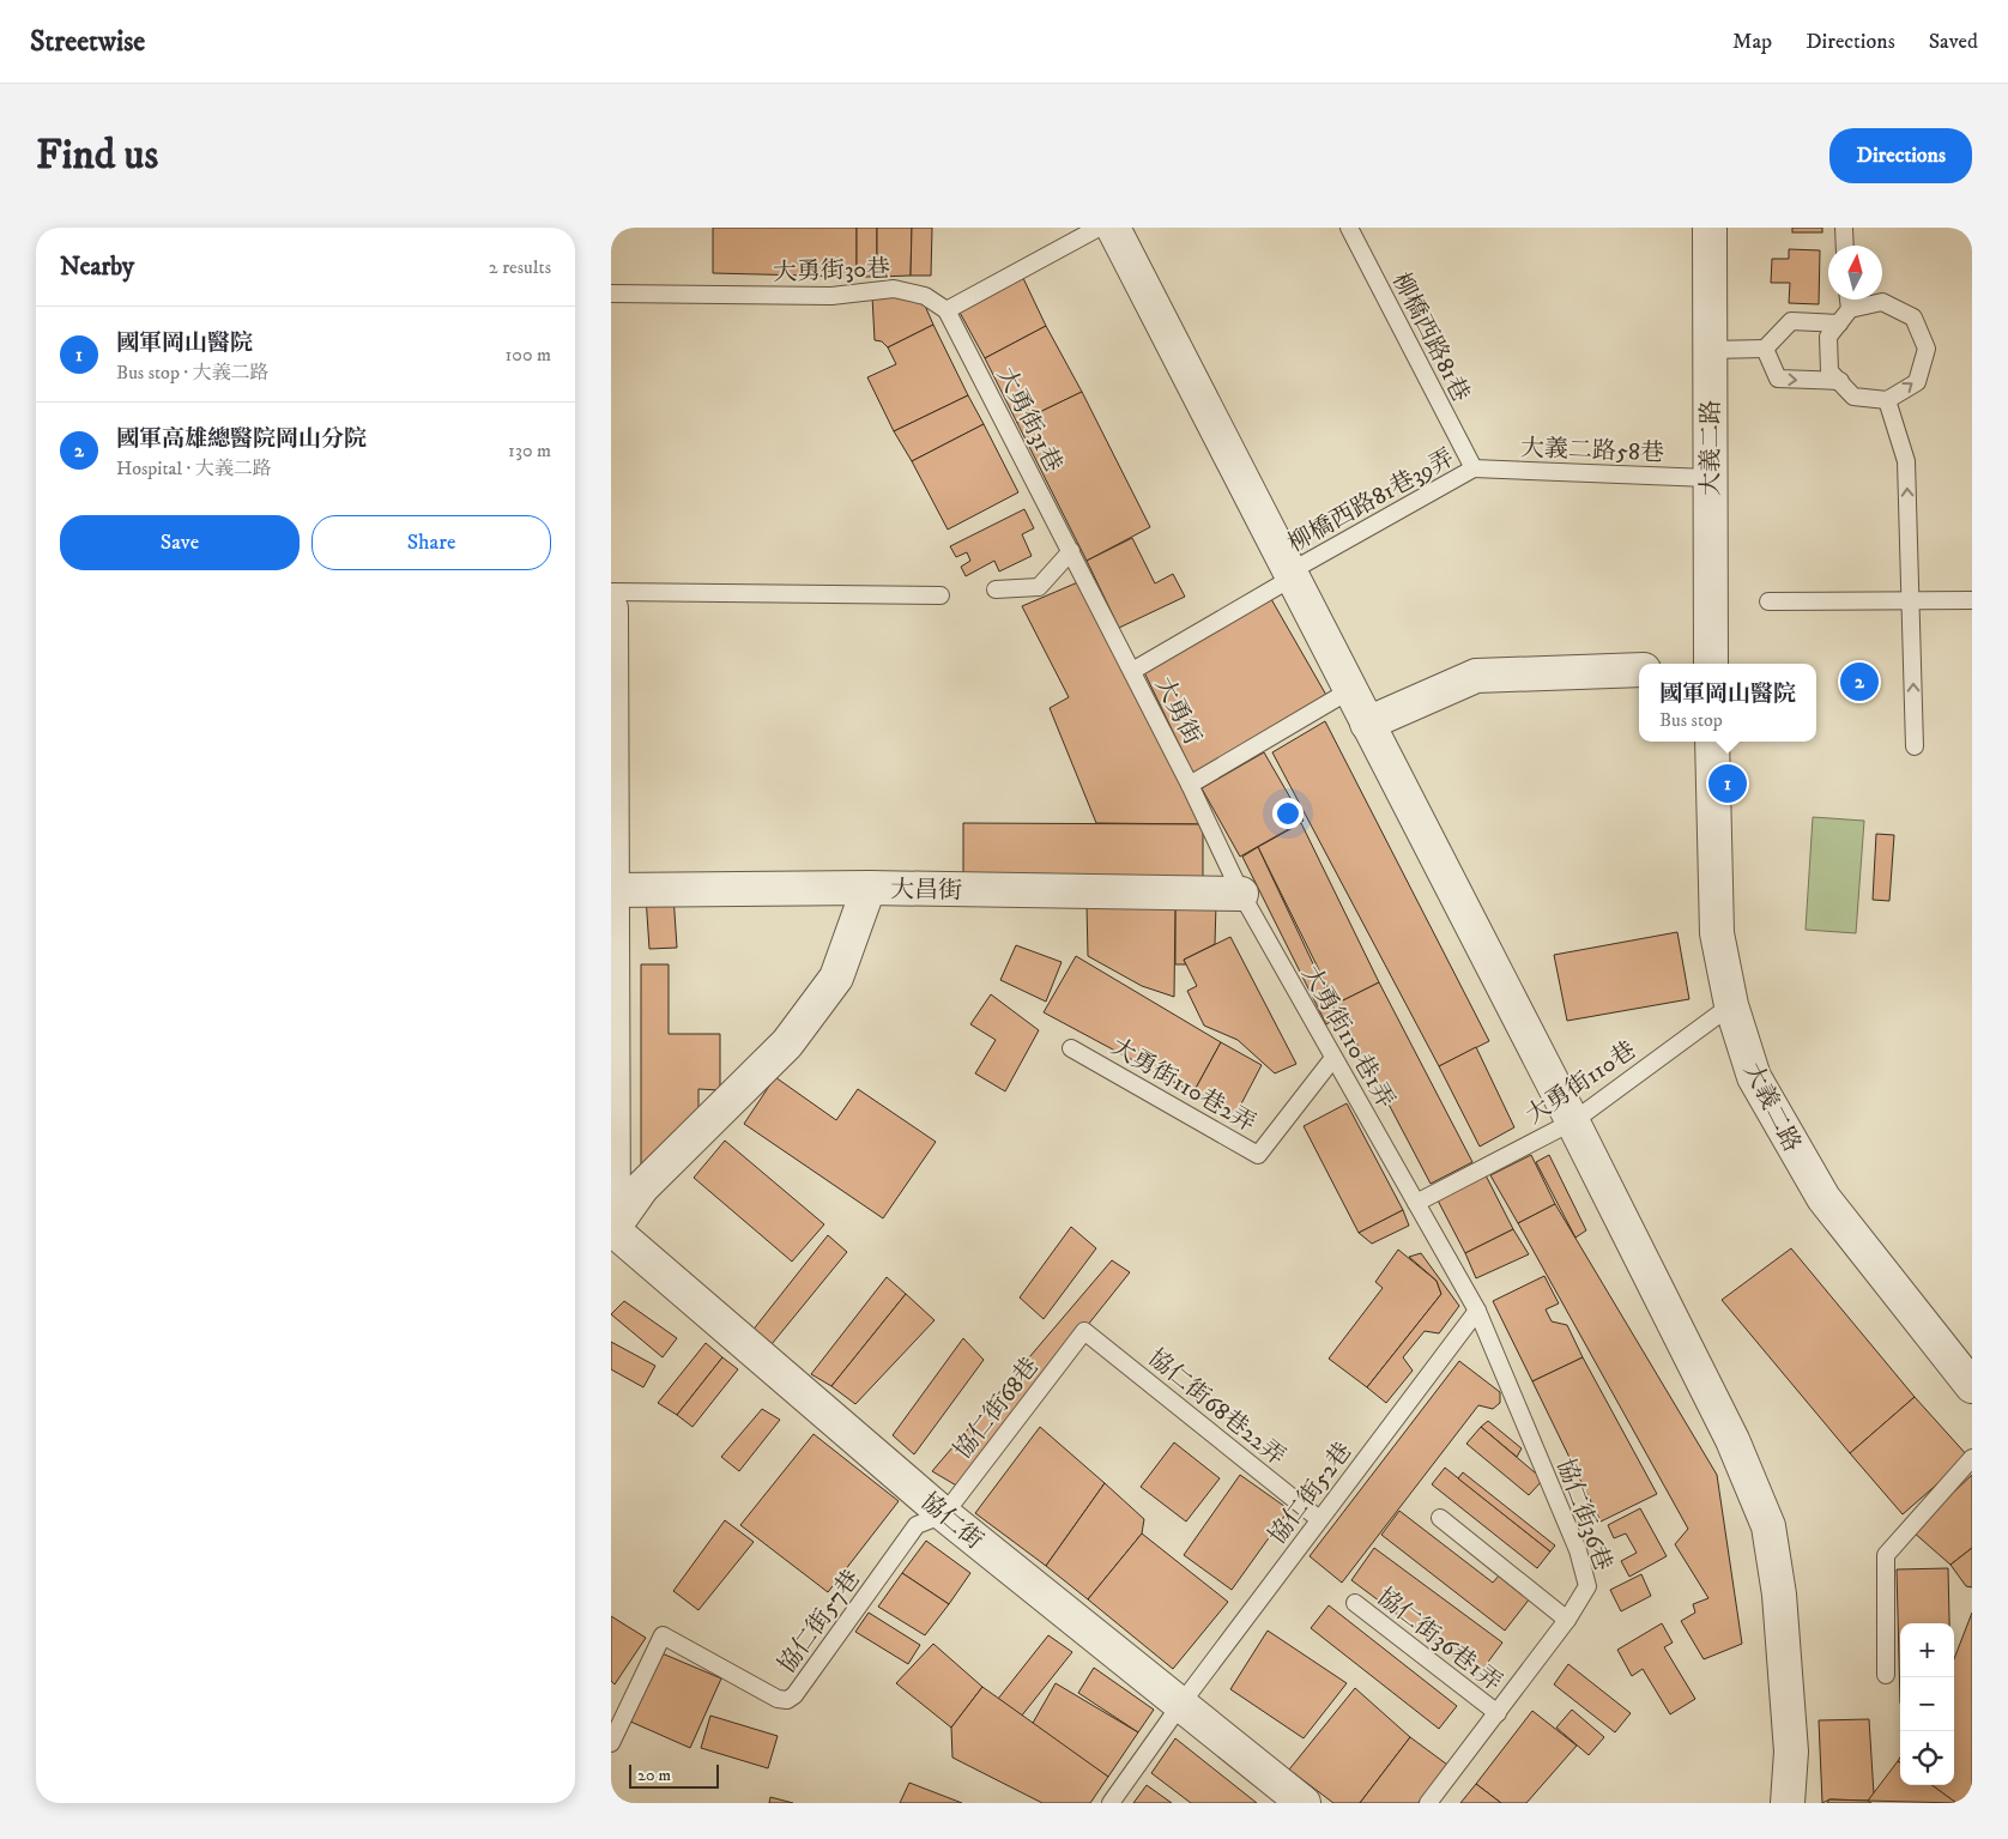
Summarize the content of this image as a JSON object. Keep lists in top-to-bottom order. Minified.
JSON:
{"streets":{"street":["大義二路","大昌街","協仁街"],"lane":["大勇街30巷","柳橋西路81巷","大勇街31巷","大義二路58巷","柳橋西路81巷39弄","大勇街","大勇街110巷1弄","大勇街110巷","大勇街110巷2弄","協仁街68巷22弄","協仁街68巷","協仁街52巷","協仁街36巷","協仁街57巷","協仁街36巷1弄"]},"crossings":[["大勇街30巷","大勇街31巷"],["柳橋西路81巷","大義二路58巷"],["柳橋西路81巷","柳橋西路81巷39弄"],["大勇街31巷","大勇街"],["大義二路","大義二路58巷"],["大義二路","大勇街110巷"],["大義二路58巷","柳橋西路81巷39弄"],["柳橋西路81巷39弄","大勇街"],["大勇街","大昌街"],["大勇街","大勇街110巷1弄"],["大昌街","大勇街110巷1弄"],["大勇街110巷1弄","大勇街110巷"],["大勇街110巷1弄","大勇街110巷2弄"],["大勇街110巷1弄","協仁街52巷"],["大勇街110巷1弄","協仁街36巷"],["協仁街68巷22弄","協仁街68巷"],["協仁街68巷22弄","協仁街52巷"],["協仁街68巷","協仁街"],["協仁街68巷","協仁街57巷"],["協仁街52巷","協仁街36巷"],["協仁街52巷","協仁街"],["協仁街36巷","協仁街36巷1弄"],["協仁街","協仁街57巷"]],"scale_bar":"20 m","north":"top","page":{"header":"Streetwise","nav":["Map","Directions","Saved"],"buttons":["Directions",["Save","Share"]],"title":"Find us","heading":["Nearby","2 results"],"list":[{"mark":"1","name":"國軍岡山醫院","note":"Bus stop · 大義二路","value":"100 m"},{"mark":"2","name":"國軍高雄總醫院岡山分院","note":"Hospital · 大義二路","value":"130 m"}],"pins":["2","1"],"popup":["國軍岡山醫院","Bus stop"],"map_buttons":["+","−"],"scale":"20 m"}}
